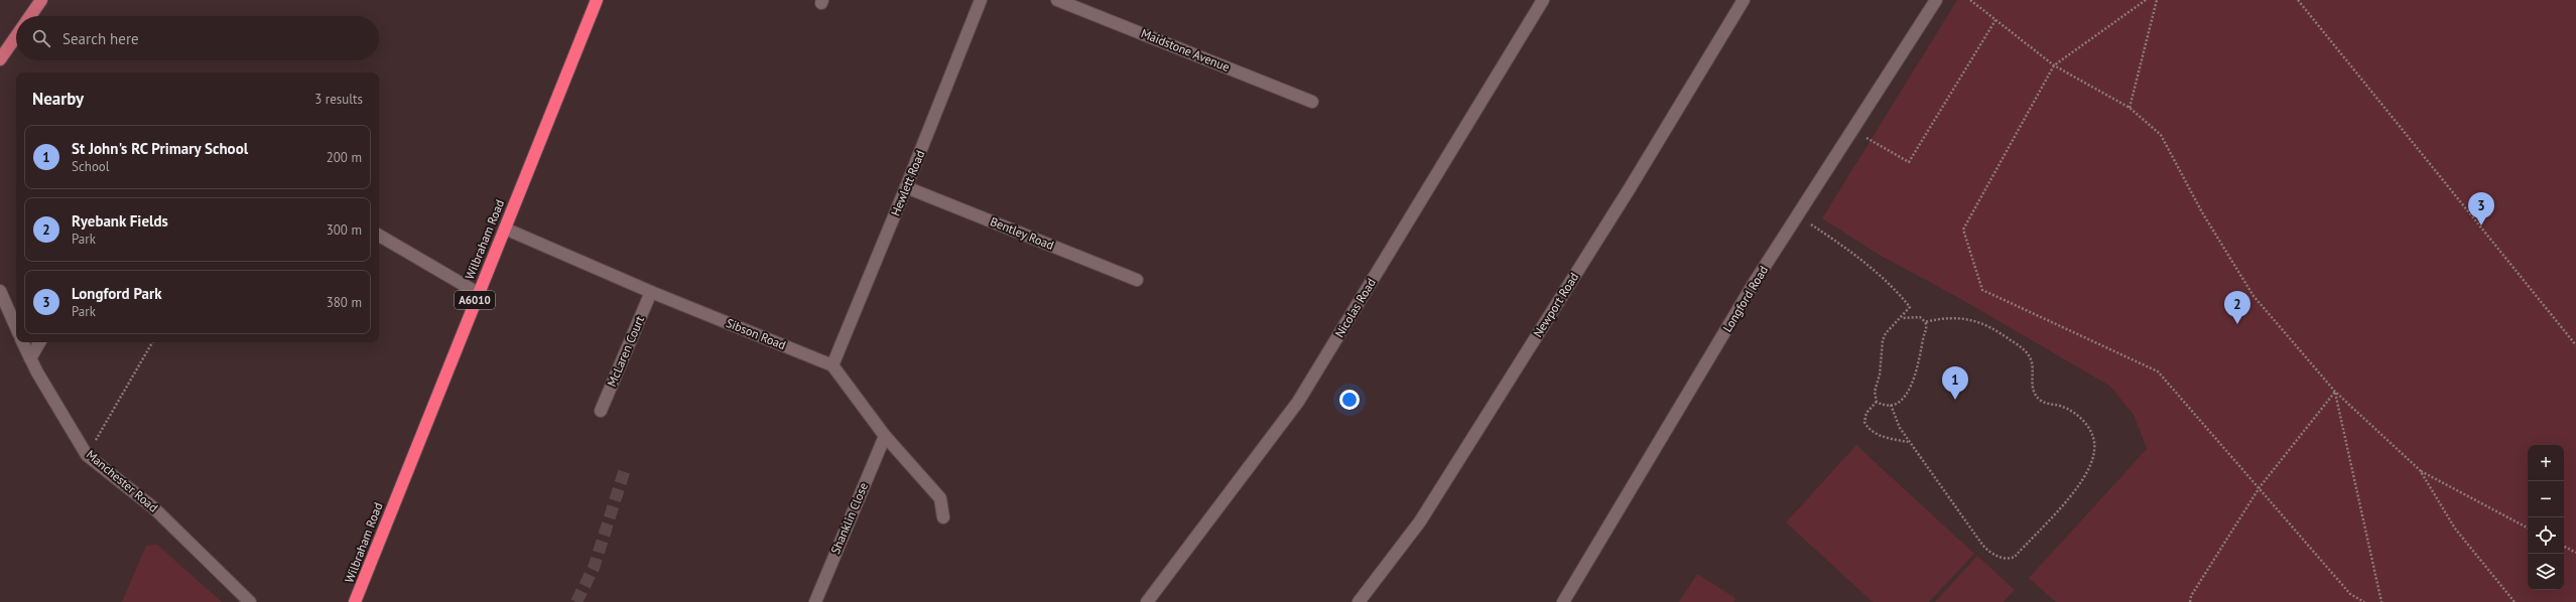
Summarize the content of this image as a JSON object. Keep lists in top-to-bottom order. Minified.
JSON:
{"streets":{"highway":["Wilbraham Road","A6010"],"street":["Maidstone Avenue","Hewlett Road","Bentley Road","Longford Road","Newport Road","Nicolas Road","Sibson Road","McLaren Court","Manchester Road","Shanklin Close"]},"crossings":[["Hewlett Road","Bentley Road"],["Hewlett Road","Sibson Road"],["Wilbraham Road","Sibson Road"],["Sibson Road","McLaren Court"]],"page":{"search":"Search here","heading":["Nearby","3 results"],"list":[{"mark":"1","name":"St John's RC Primary School","note":"School","value":"200 m"},{"mark":"2","name":"Ryebank Fields","note":"Park","value":"300 m"},{"mark":"3","name":"Longford Park","note":"Park","value":"380 m"}],"pins":["3","2","1"],"map_buttons":["+","−"]}}
